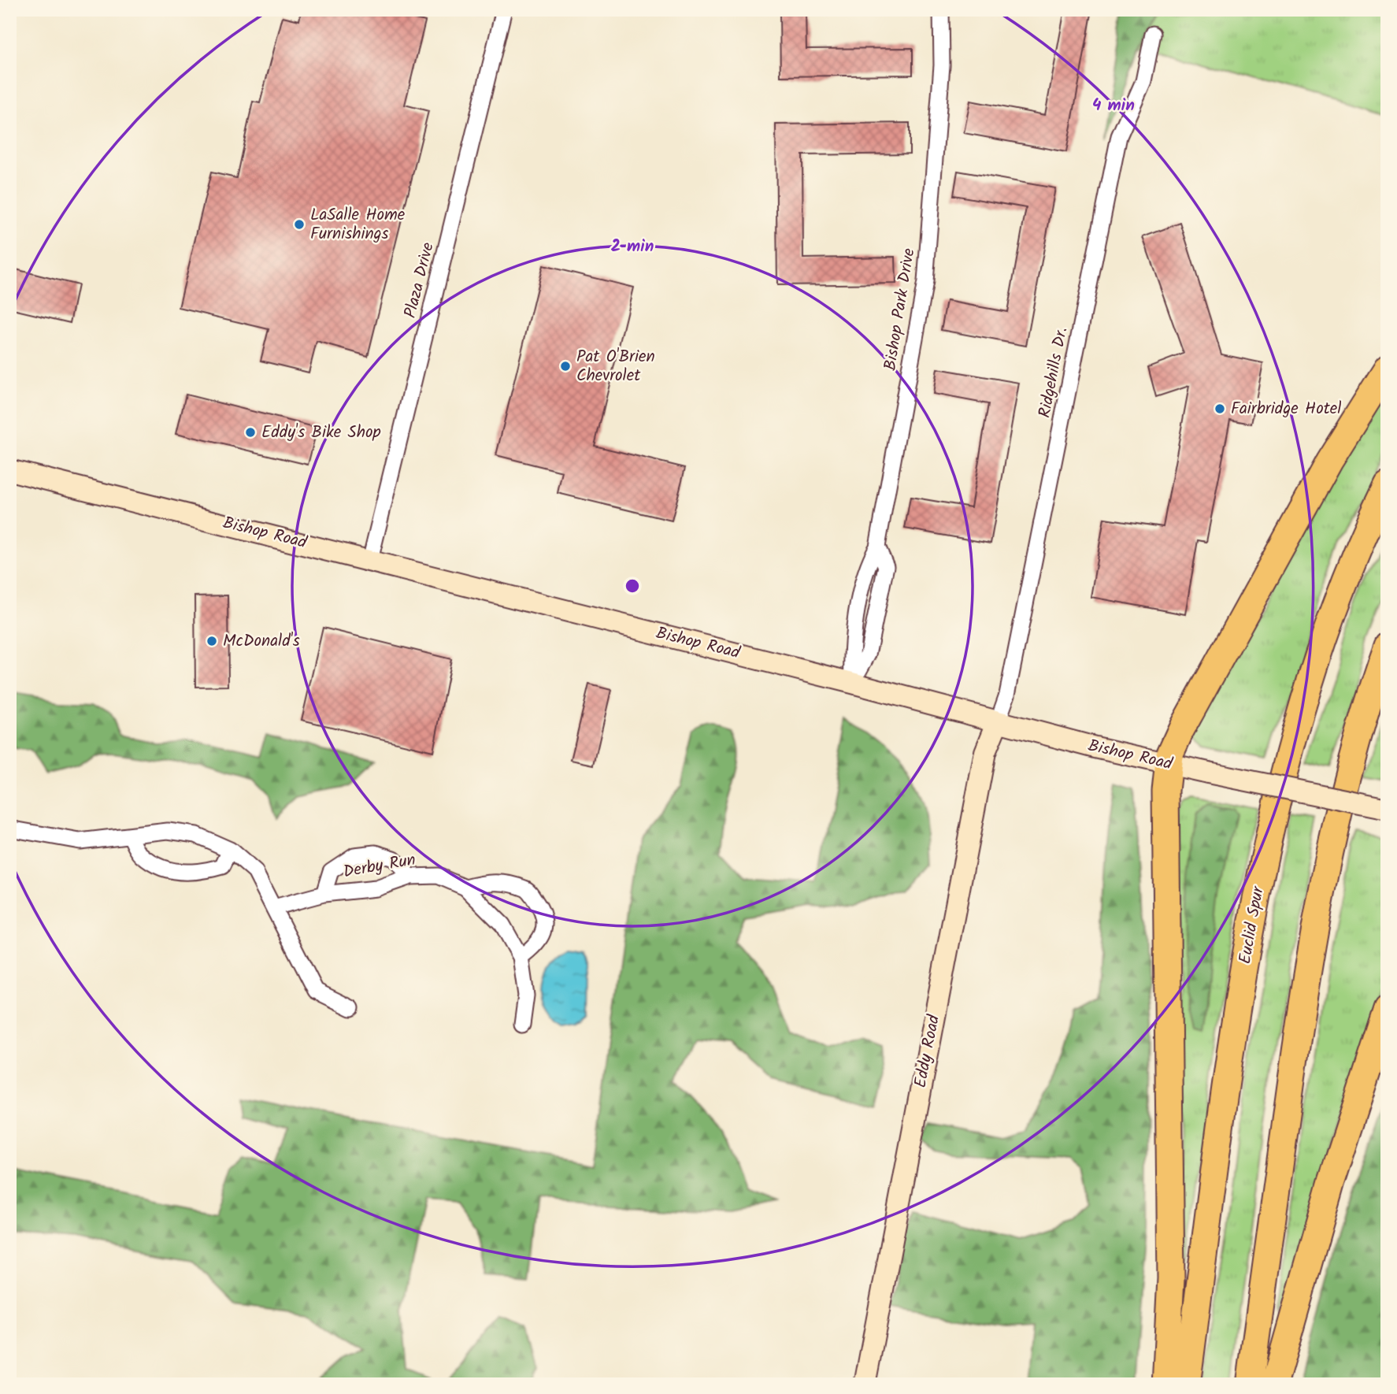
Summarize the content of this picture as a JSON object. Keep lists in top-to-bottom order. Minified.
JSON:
{"streets":{"highway":["Euclid Spur"],"main road":["Bishop Road","Eddy Road"],"street":["Plaza Drive","Bishop Park Drive","Ridgehills Dr.","Derby Run"]},"crossings":[["Plaza Drive","Bishop Road"],["Bishop Park Drive","Bishop Road"],["Ridgehills Dr.","Bishop Road"],["Ridgehills Dr.","Eddy Road"],["Bishop Road","Eddy Road"]],"places":["LaSalle Home Furnishings","Pat O'Brien Chevrolet","Fairbridge Hotel","Eddy's Bike Shop","McDonald's"],"rings":["4 min","2 min"]}
